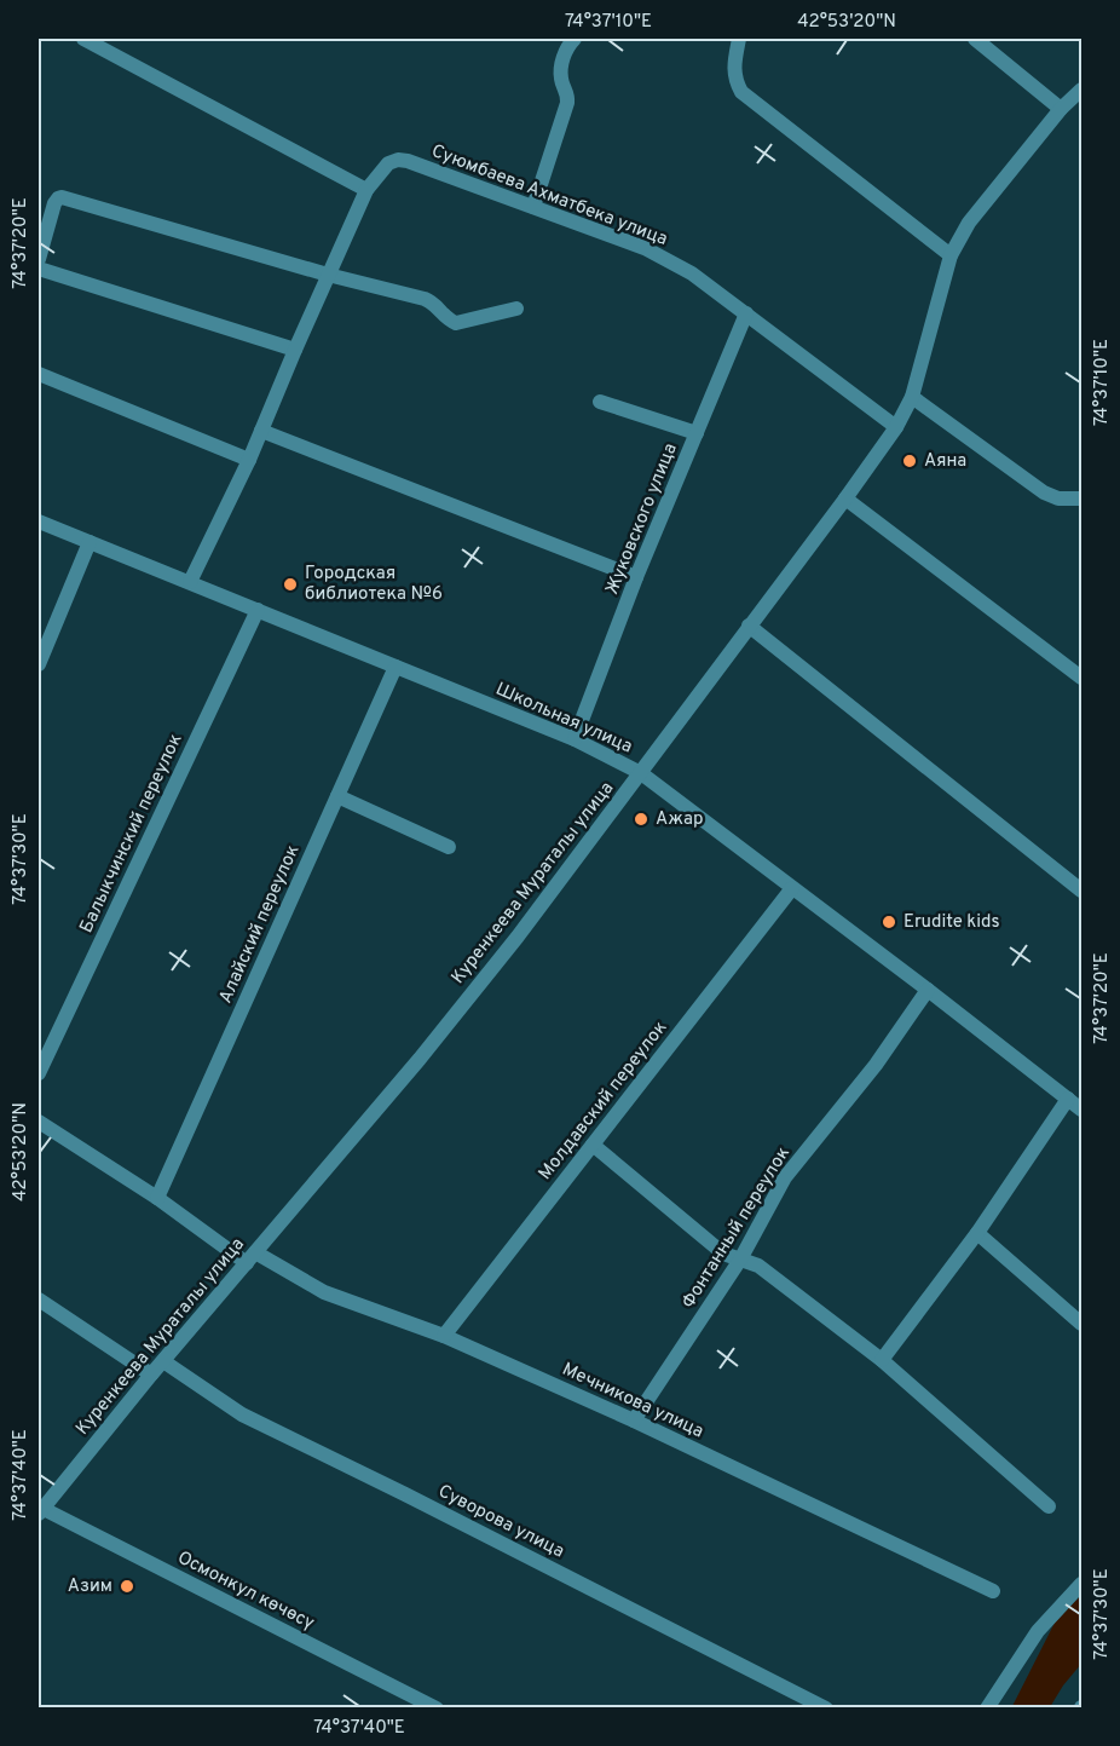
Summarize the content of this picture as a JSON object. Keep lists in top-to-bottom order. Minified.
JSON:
{"streets":{"street":["Суюмбаева Ахматбека улица","Жуковского улица","Школьная улица","Балыкчинский переулок","Куренкеева Мураталы улица","Алайский переулок","Молдавский переулок","Фонтанный переулок","Мечникова улица","Суворова улица","Осмонкул көчөсү"]},"crossings":[["Суюмбаева Ахматбека улица","Жуковского улица"],["Суюмбаева Ахматбека улица","Куренкеева Мураталы улица"],["Жуковского улица","Школьная улица"],["Школьная улица","Балыкчинский переулок"],["Школьная улица","Куренкеева Мураталы улица"],["Школьная улица","Алайский переулок"],["Школьная улица","Молдавский переулок"],["Школьная улица","Фонтанный переулок"],["Куренкеева Мураталы улица","Мечникова улица"],["Куренкеева Мураталы улица","Суворова улица"],["Куренкеева Мураталы улица","Осмонкул көчөсү"],["Алайский переулок","Мечникова улица"],["Молдавский переулок","Мечникова улица"],["Фонтанный переулок","Мечникова улица"]],"places":["Аяна","Городская библиотека №6","Ажар","Erudite kids","Азим"],"coordinates":["74°37'10\"E","42°53'20\"N","74°37'20\"E","74°37'30\"E","74°37'40\"E"]}
